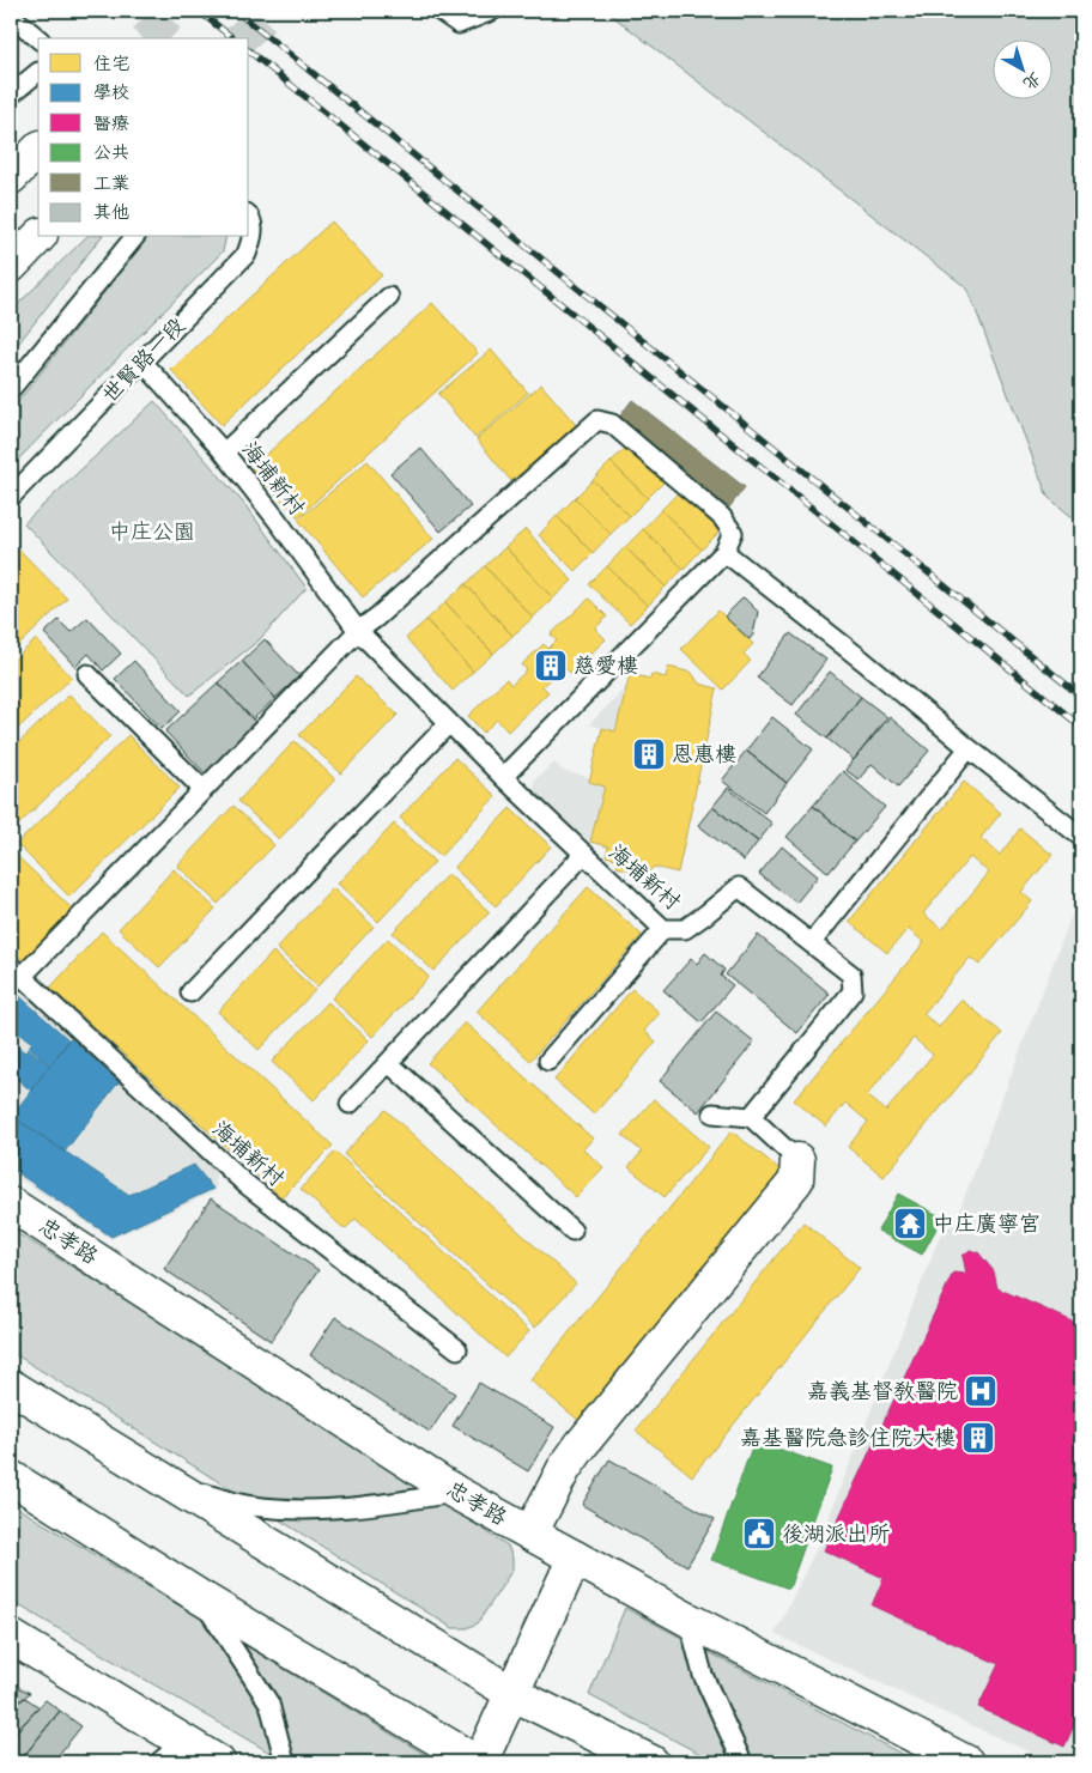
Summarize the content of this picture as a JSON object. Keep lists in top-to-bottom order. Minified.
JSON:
{"streets":{"main road":["忠孝路"],"lane":["世賢路一段","海埔新村"]},"crossings":[["世賢路一段","海埔新村"]],"parks":["中庄公園"],"places":{"building":["慈愛樓","恩惠樓","嘉基醫院急診住院大樓"],"temple":["中庄廣寧宮"],"hospital":["嘉義基督教醫院"],"public building":["後湖派出所"]},"legend":["住宅","學校","醫療","公共","工業","其他"],"north":"bottom right"}
